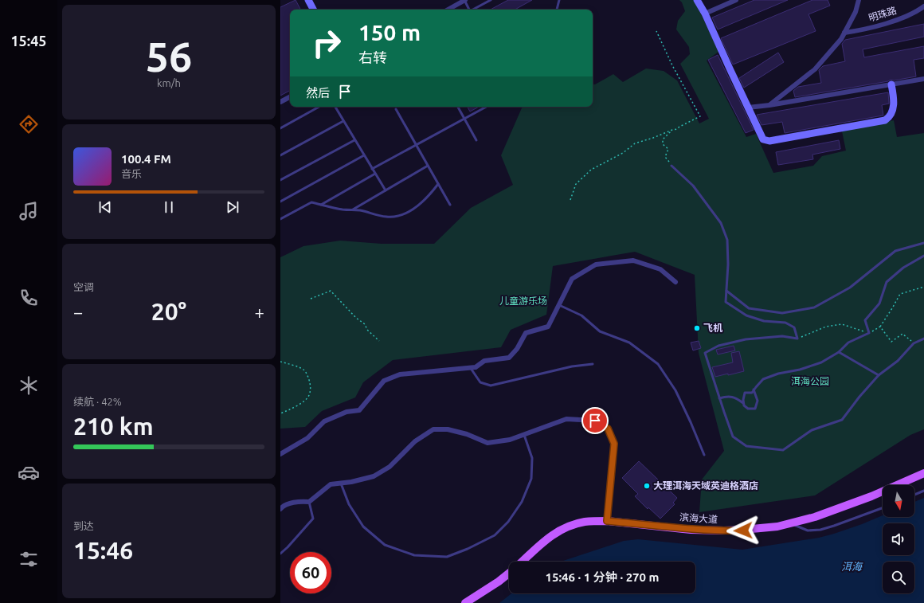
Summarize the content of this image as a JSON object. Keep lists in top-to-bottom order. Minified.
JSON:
{"streets":{"main road":["滨海大道"],"street":["明珠路"]},"water":["洱海"],"parks":["儿童游乐场","洱海公园"],"places":["飞机","大理洱海天域英迪格酒店"],"north":"bottom","page":{"tabs":"15:45","tile":[["56","km/h"],"空调",["续航 · 42%","210 km"],["到达","15:46"]],"turn":["150 m","右转"],"then":"然后","song":["100.4 FM","音乐"],"heat":["−","20°","+"],"limit":"60","trip":"15:46 · 1 分钟 · 270 m"}}
